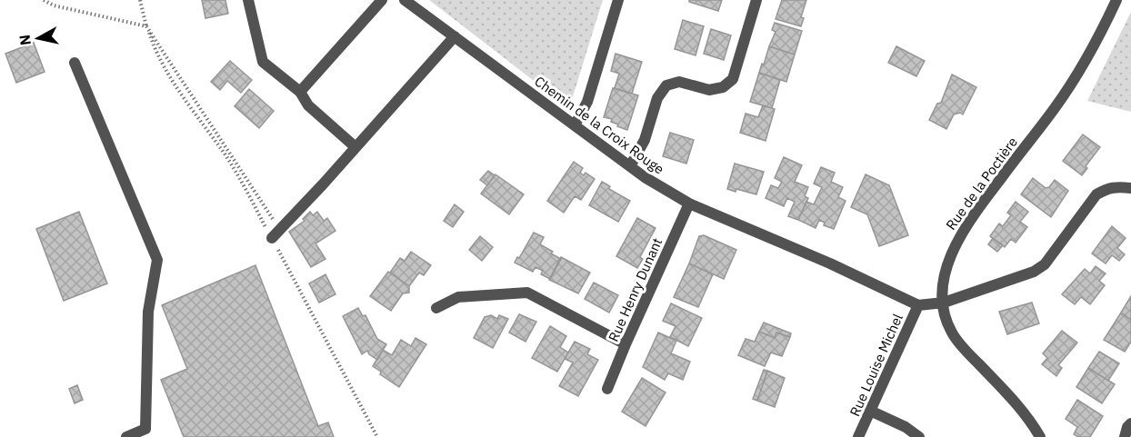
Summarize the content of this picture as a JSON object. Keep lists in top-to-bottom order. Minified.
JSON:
{"streets":{"street":["Chemin de la Croix Rouge","Rue de la Poctière","Rue Henry Dunant","Rue Louise Michel"]},"crossings":[["Chemin de la Croix Rouge","Rue Henry Dunant"],["Chemin de la Croix Rouge","Rue Louise Michel"]],"north":"left"}
